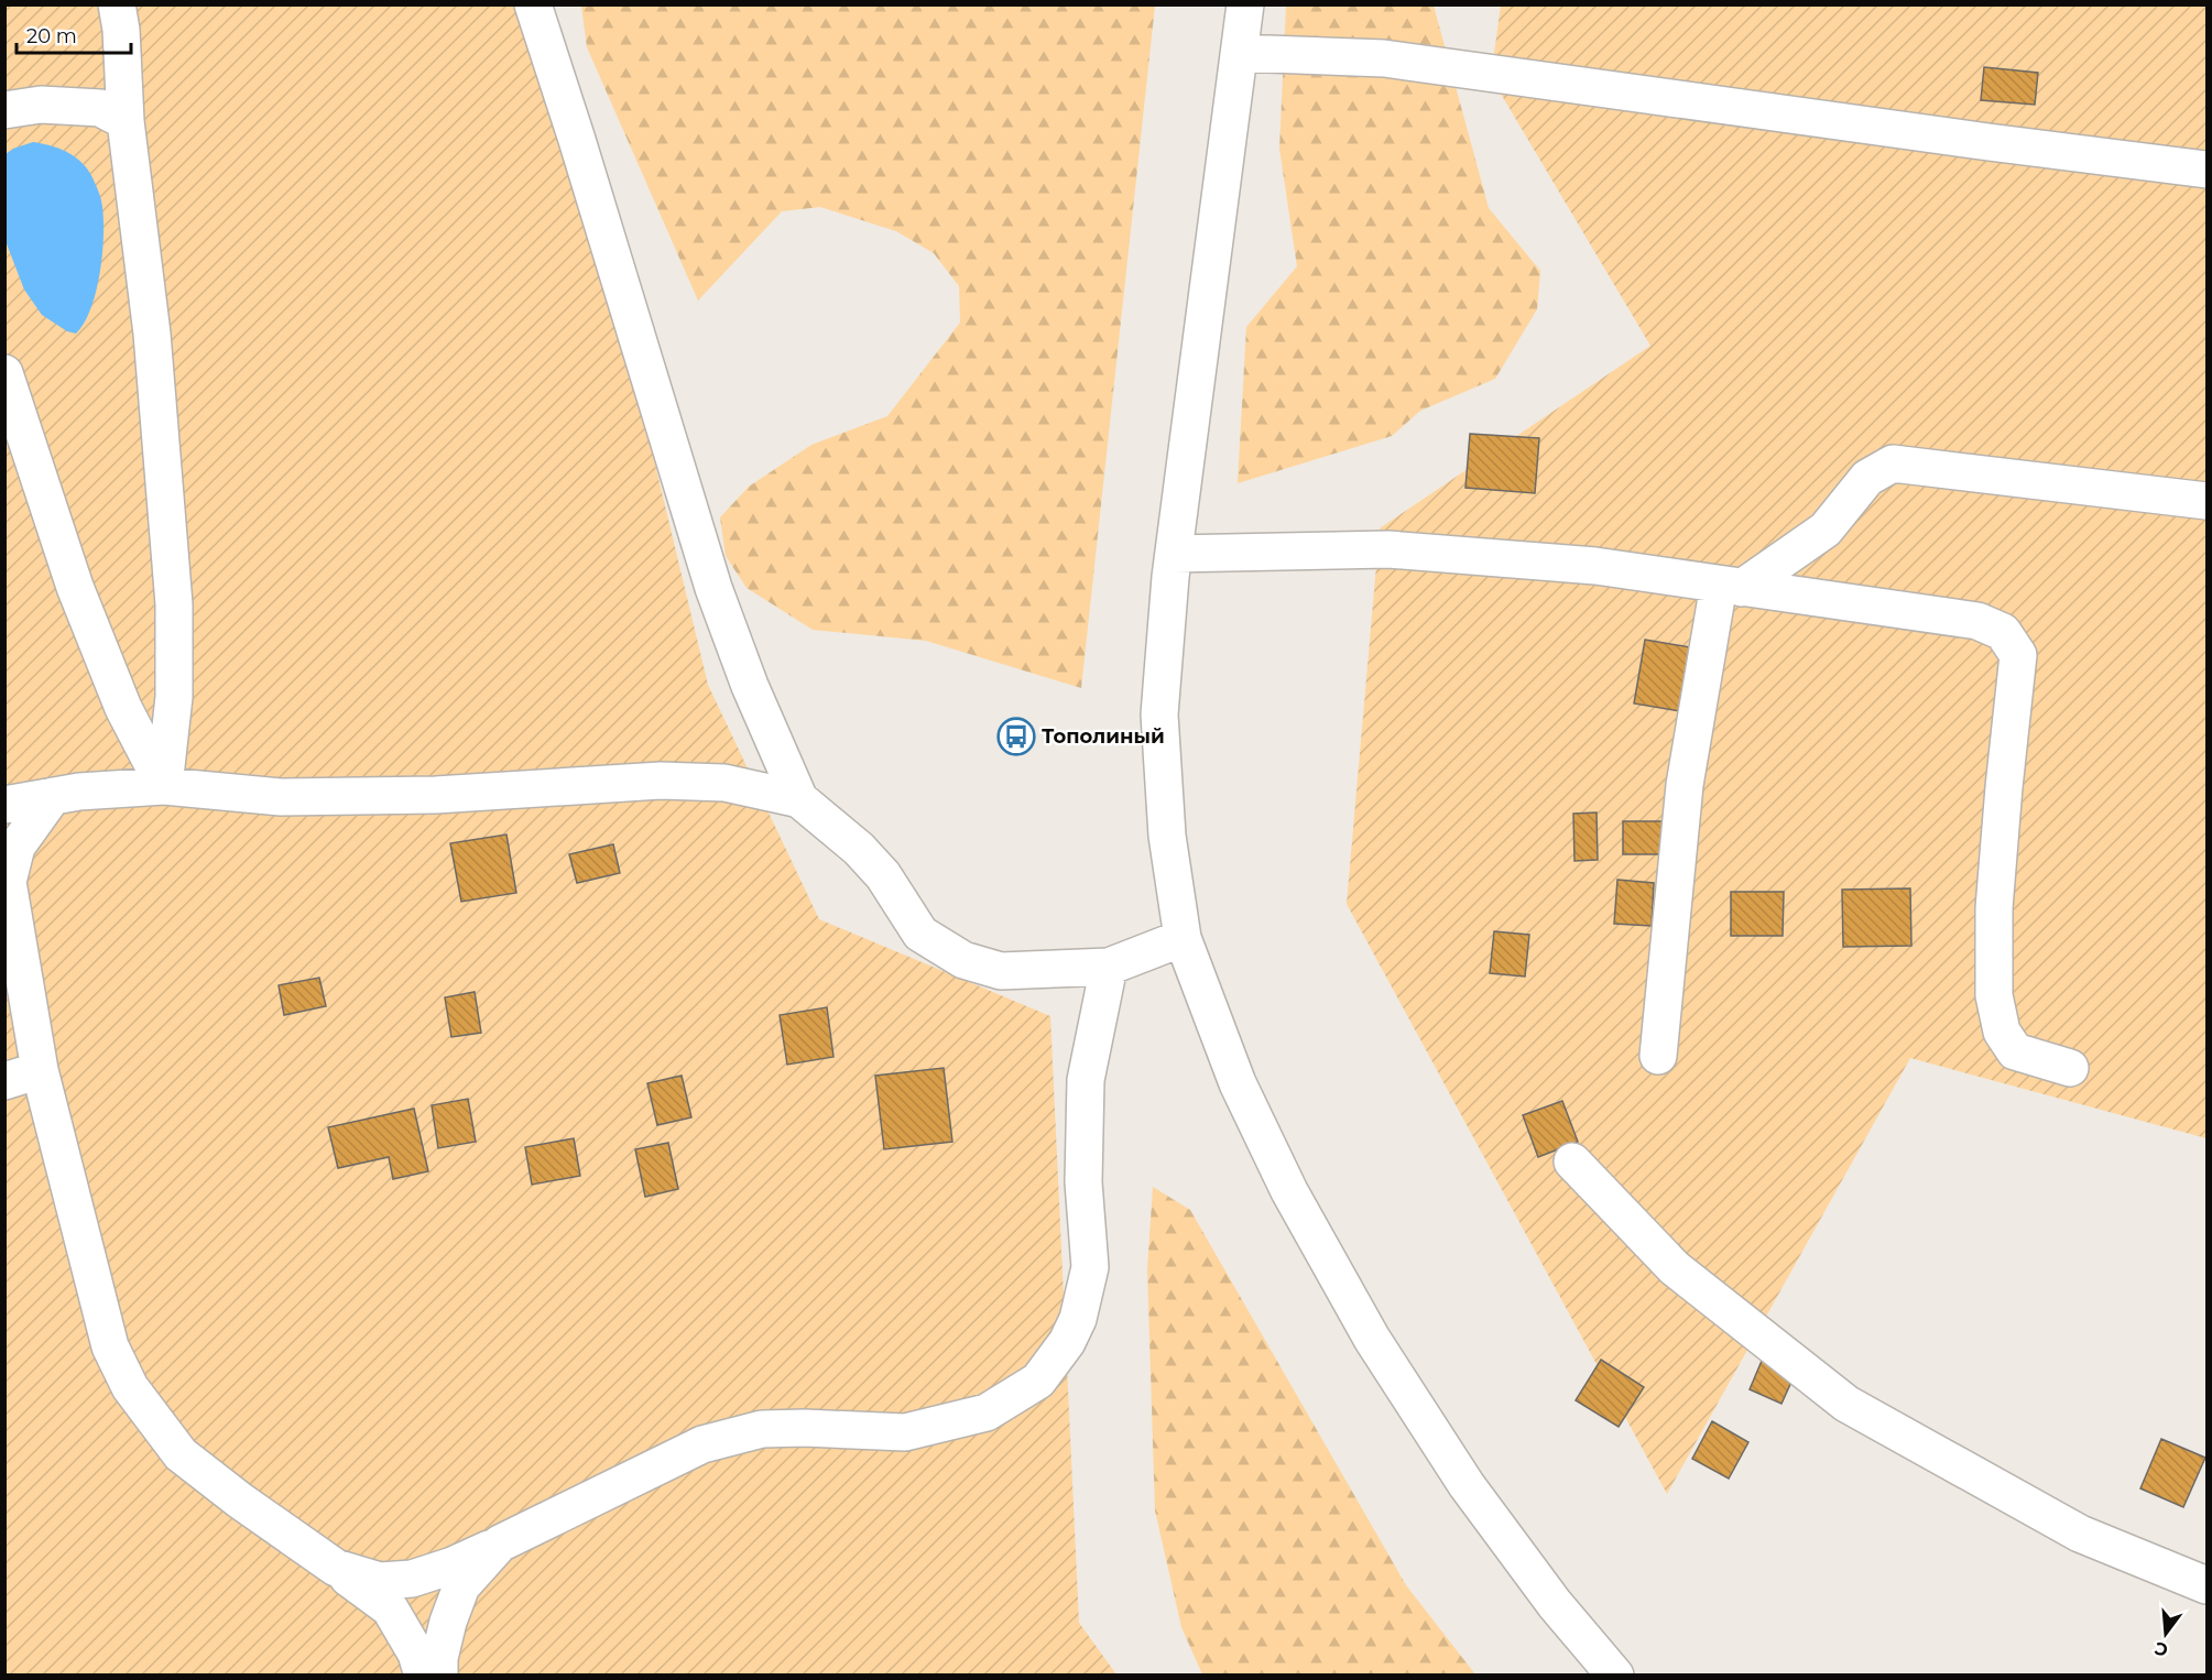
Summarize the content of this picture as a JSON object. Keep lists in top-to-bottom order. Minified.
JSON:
{"places":{"bus stop":["Тополиный"]},"scale_bar":"20 m","north":"bottom"}
